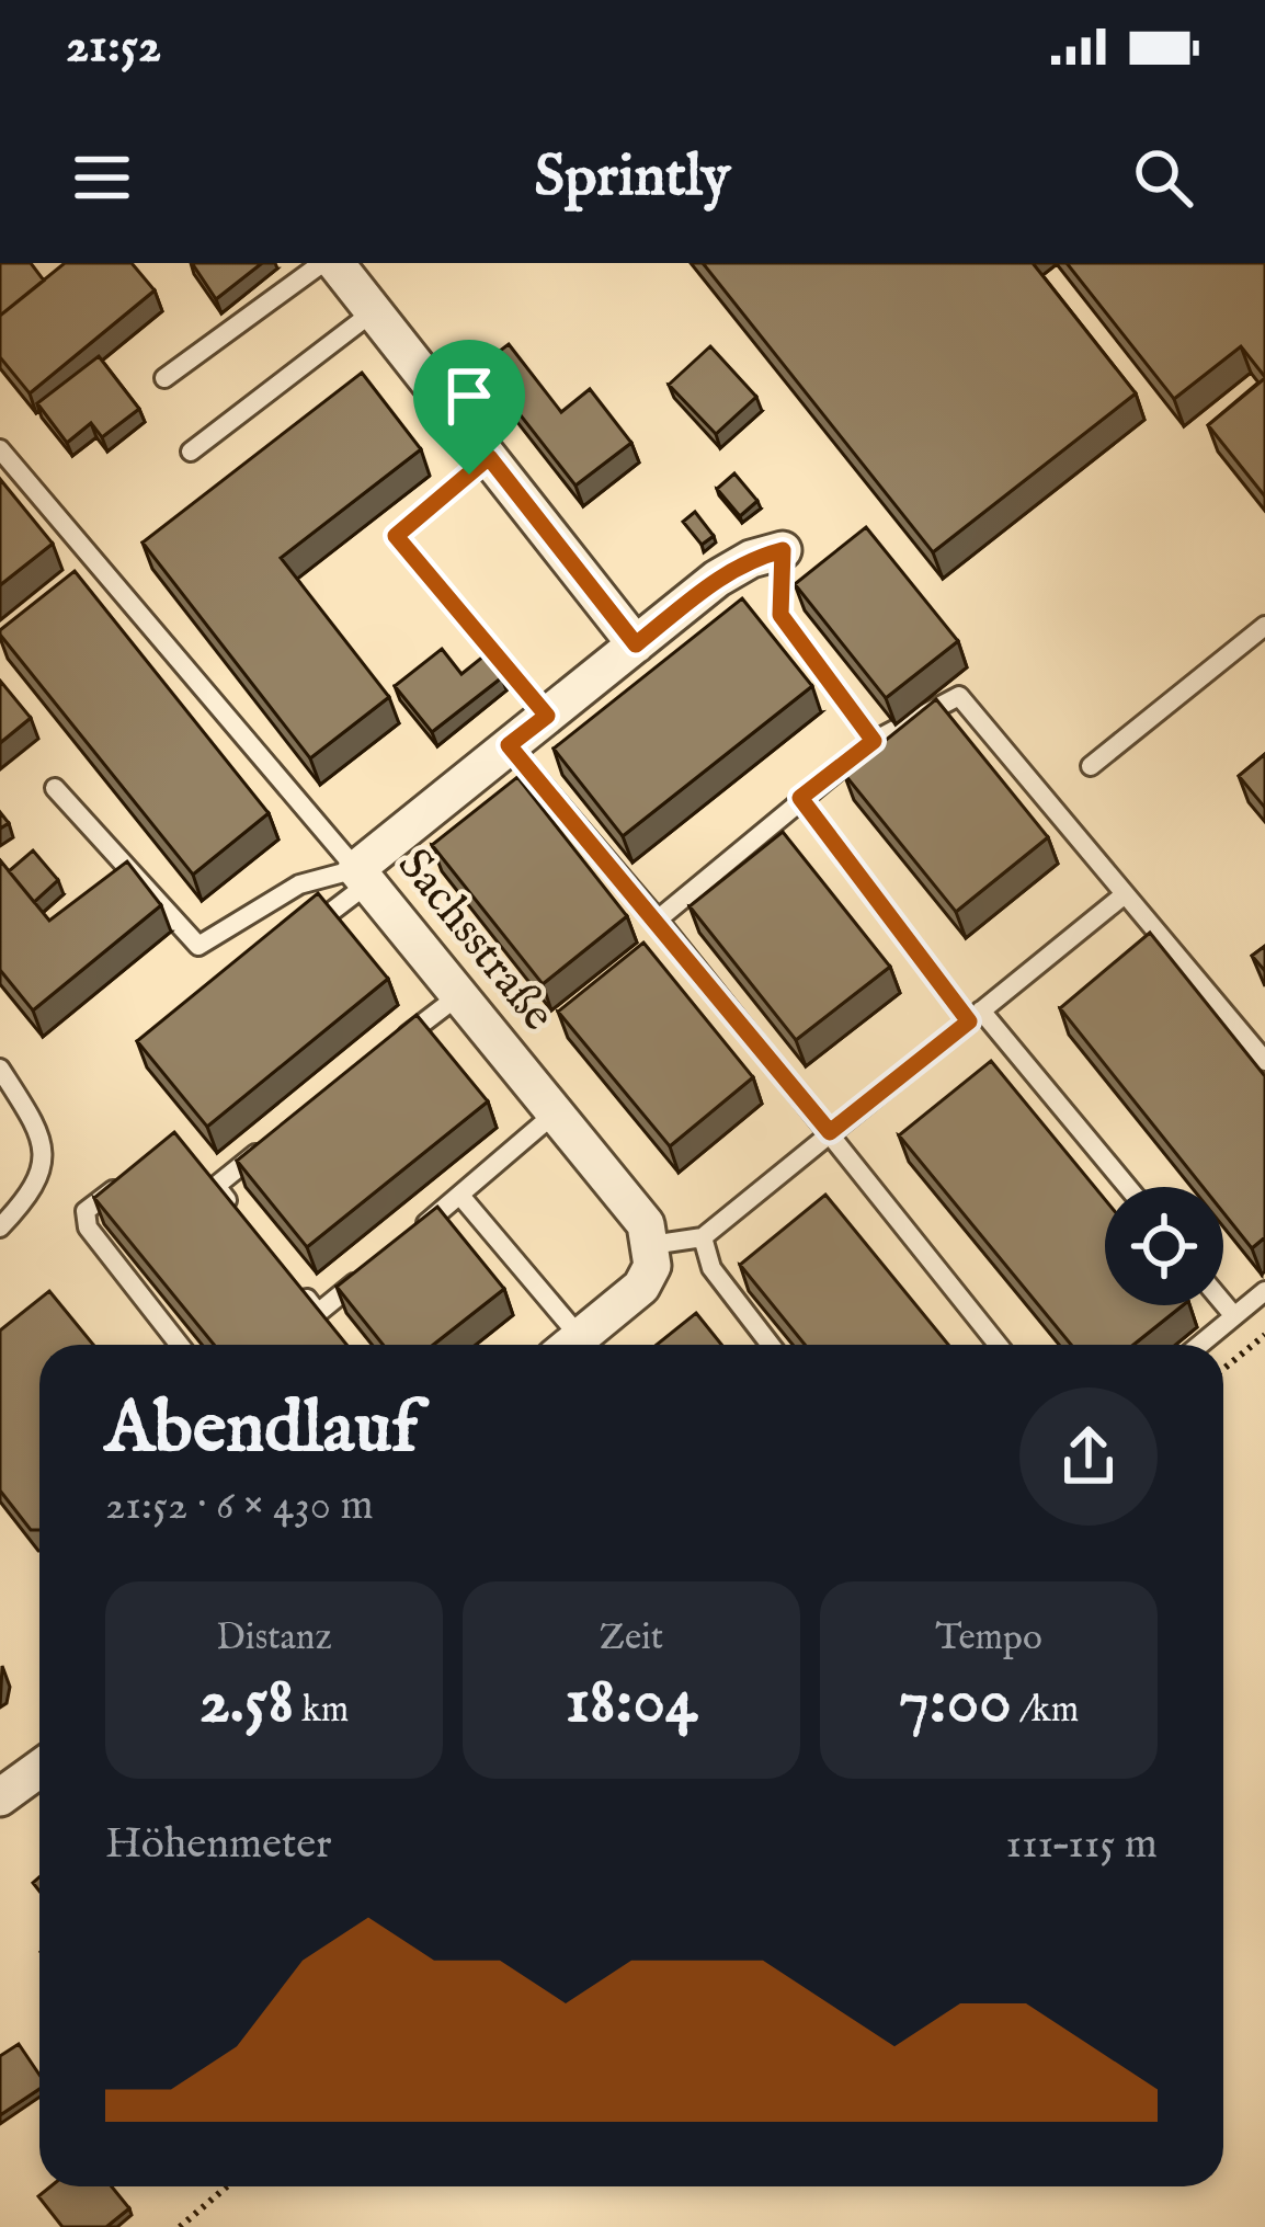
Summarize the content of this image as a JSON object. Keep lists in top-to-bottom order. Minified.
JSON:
{"streets":{"street":["Sachsstraße"]},"page":{"status":"21:52","header":"Sprintly","heading":["Abendlauf","21:52 · 6 × 430 m"],"stats":[["Distanz","2.58 km"],["Zeit","18:04"],["Tempo","7:00 /km"]],"chart":["Höhenmeter","111–115 m"]}}
